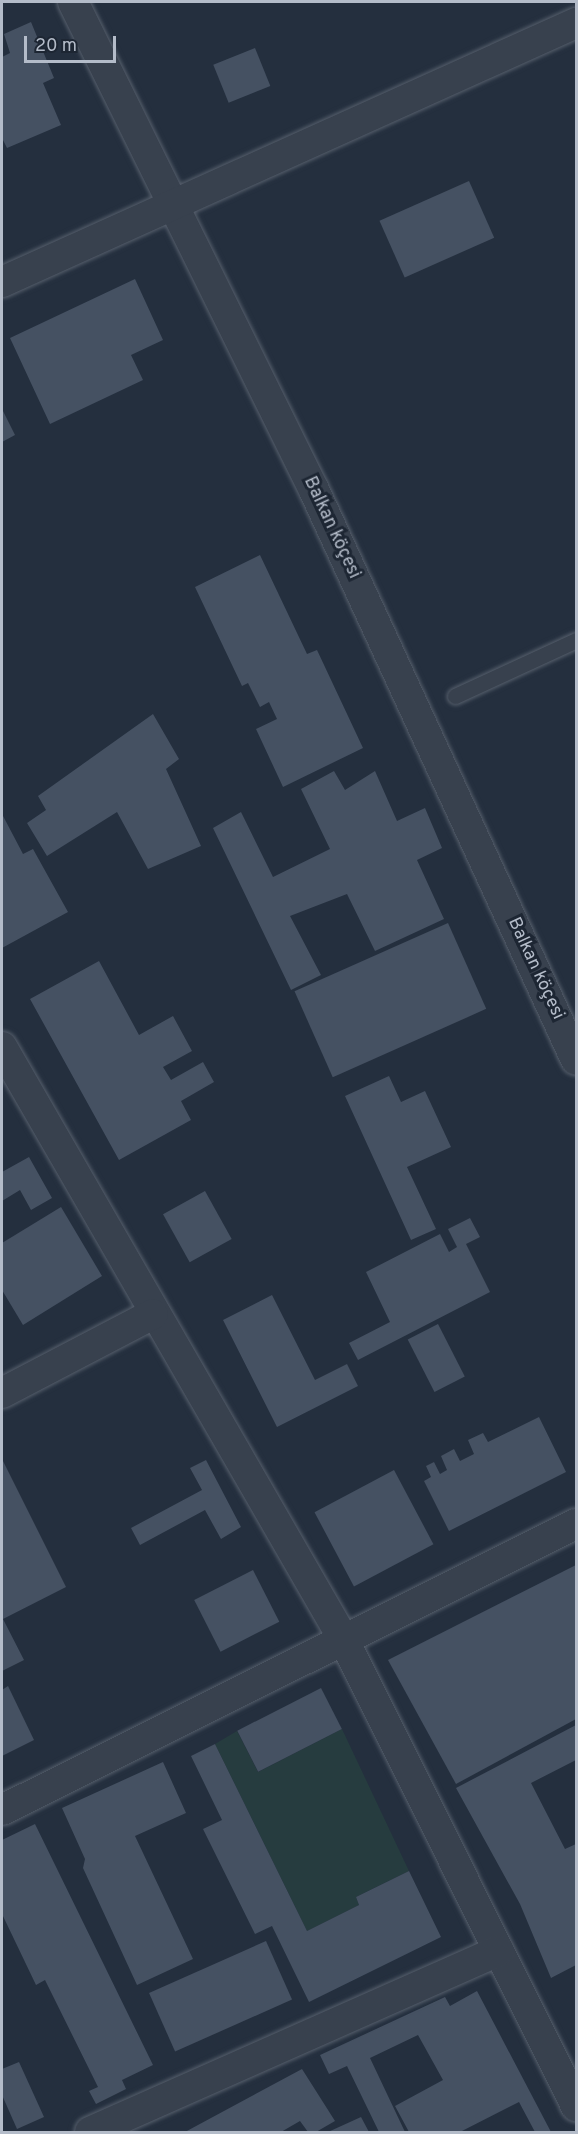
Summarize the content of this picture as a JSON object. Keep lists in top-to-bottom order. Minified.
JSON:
{"streets":{"street":["Balkan köçesi"]},"scale_bar":"20 m"}
